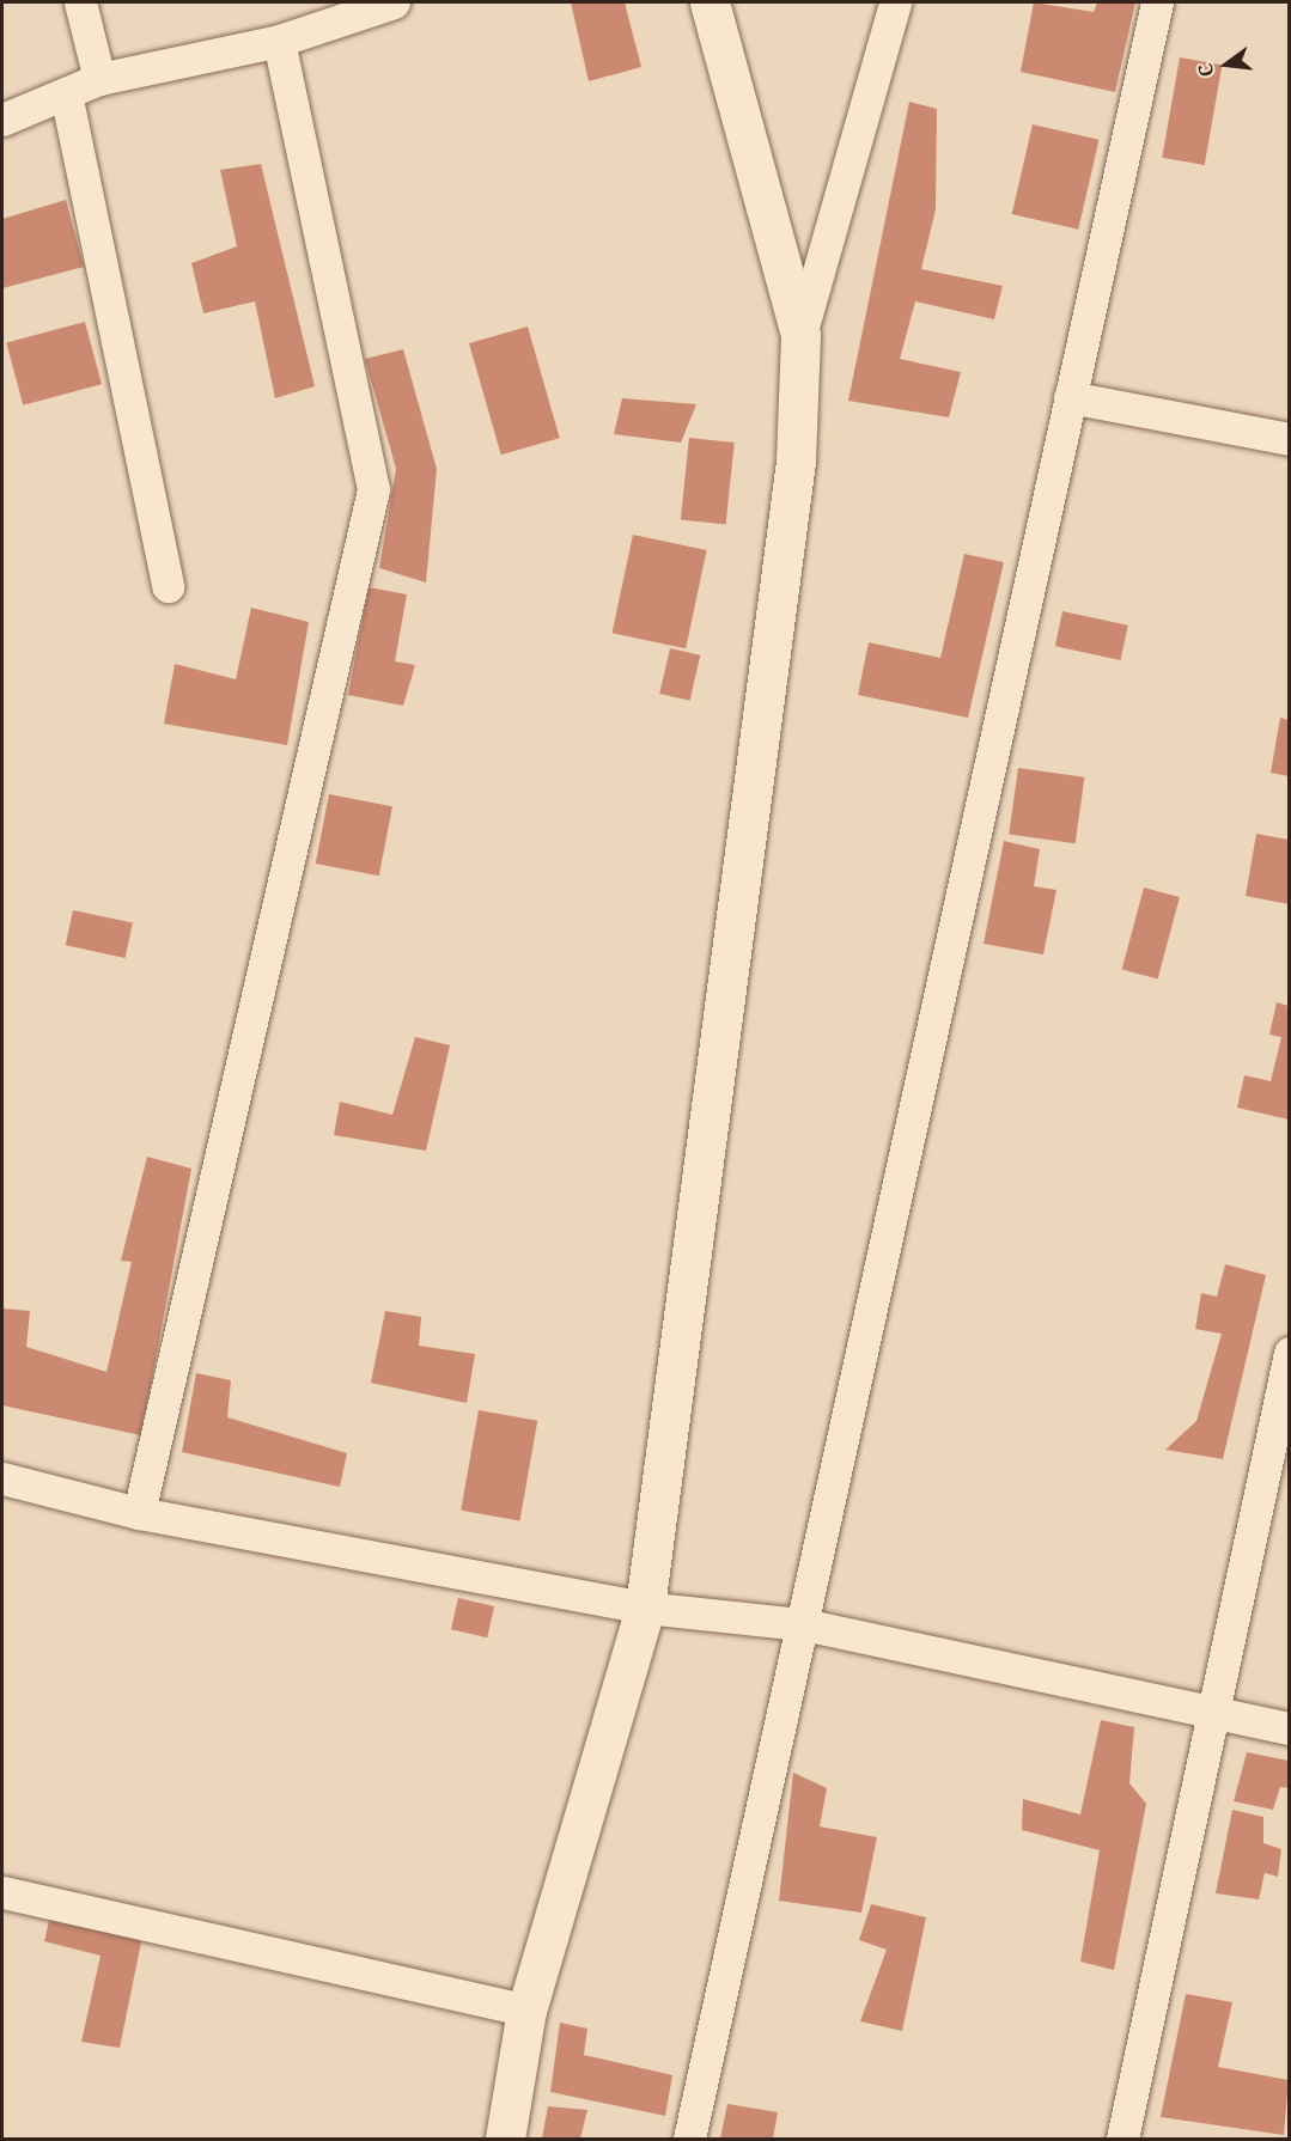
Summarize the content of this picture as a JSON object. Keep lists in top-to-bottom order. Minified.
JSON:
{"north":"left"}
